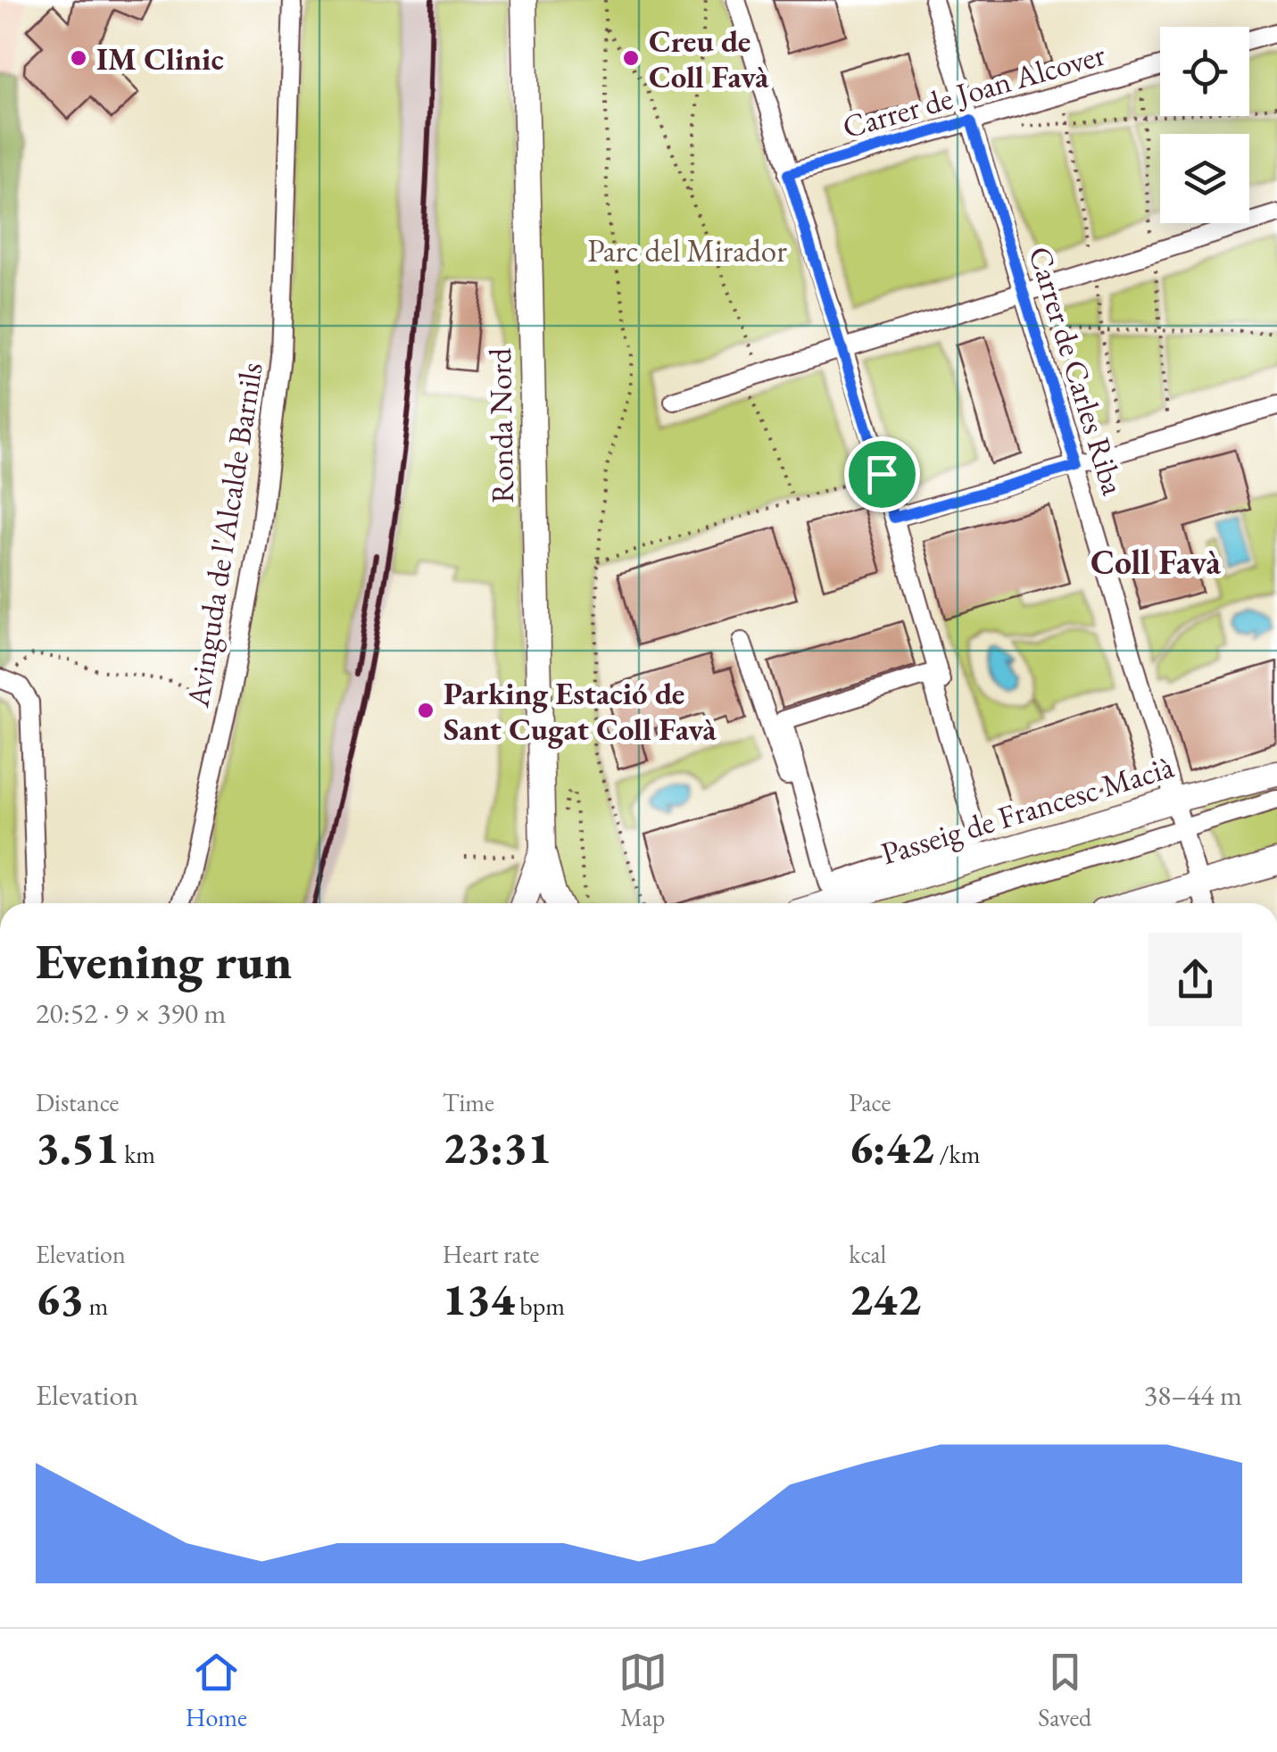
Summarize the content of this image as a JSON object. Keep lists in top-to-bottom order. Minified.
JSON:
{"streets":{"main road":["Ronda Nord","Passeig de Francesc Macià"],"street":["Carrer de Joan Alcover","Carrer de Carles Riba","Avinguda de l'Alcalde Barnils"]},"crossings":[["Carrer de Joan Alcover","Carrer de Carles Riba"],["Carrer de Carles Riba","Passeig de Francesc Macià"]],"districts":["Coll Favà"],"parks":["Parc del Mirador"],"places":["IM Clinic","Creu de Coll Favà","Parking Estació de Sant Cugat Coll Favà"],"page":{"heading":["Evening run","20:52 · 9 × 390 m"],"stats":[["Distance","3.51 km"],["Time","23:31"],["Pace","6:42 /km"],["Elevation","63 m"],["Heart rate","134 bpm"],["kcal","242"]],"chart":["Elevation","38–44 m"],"tabs":["Home","Map","Saved"]}}
